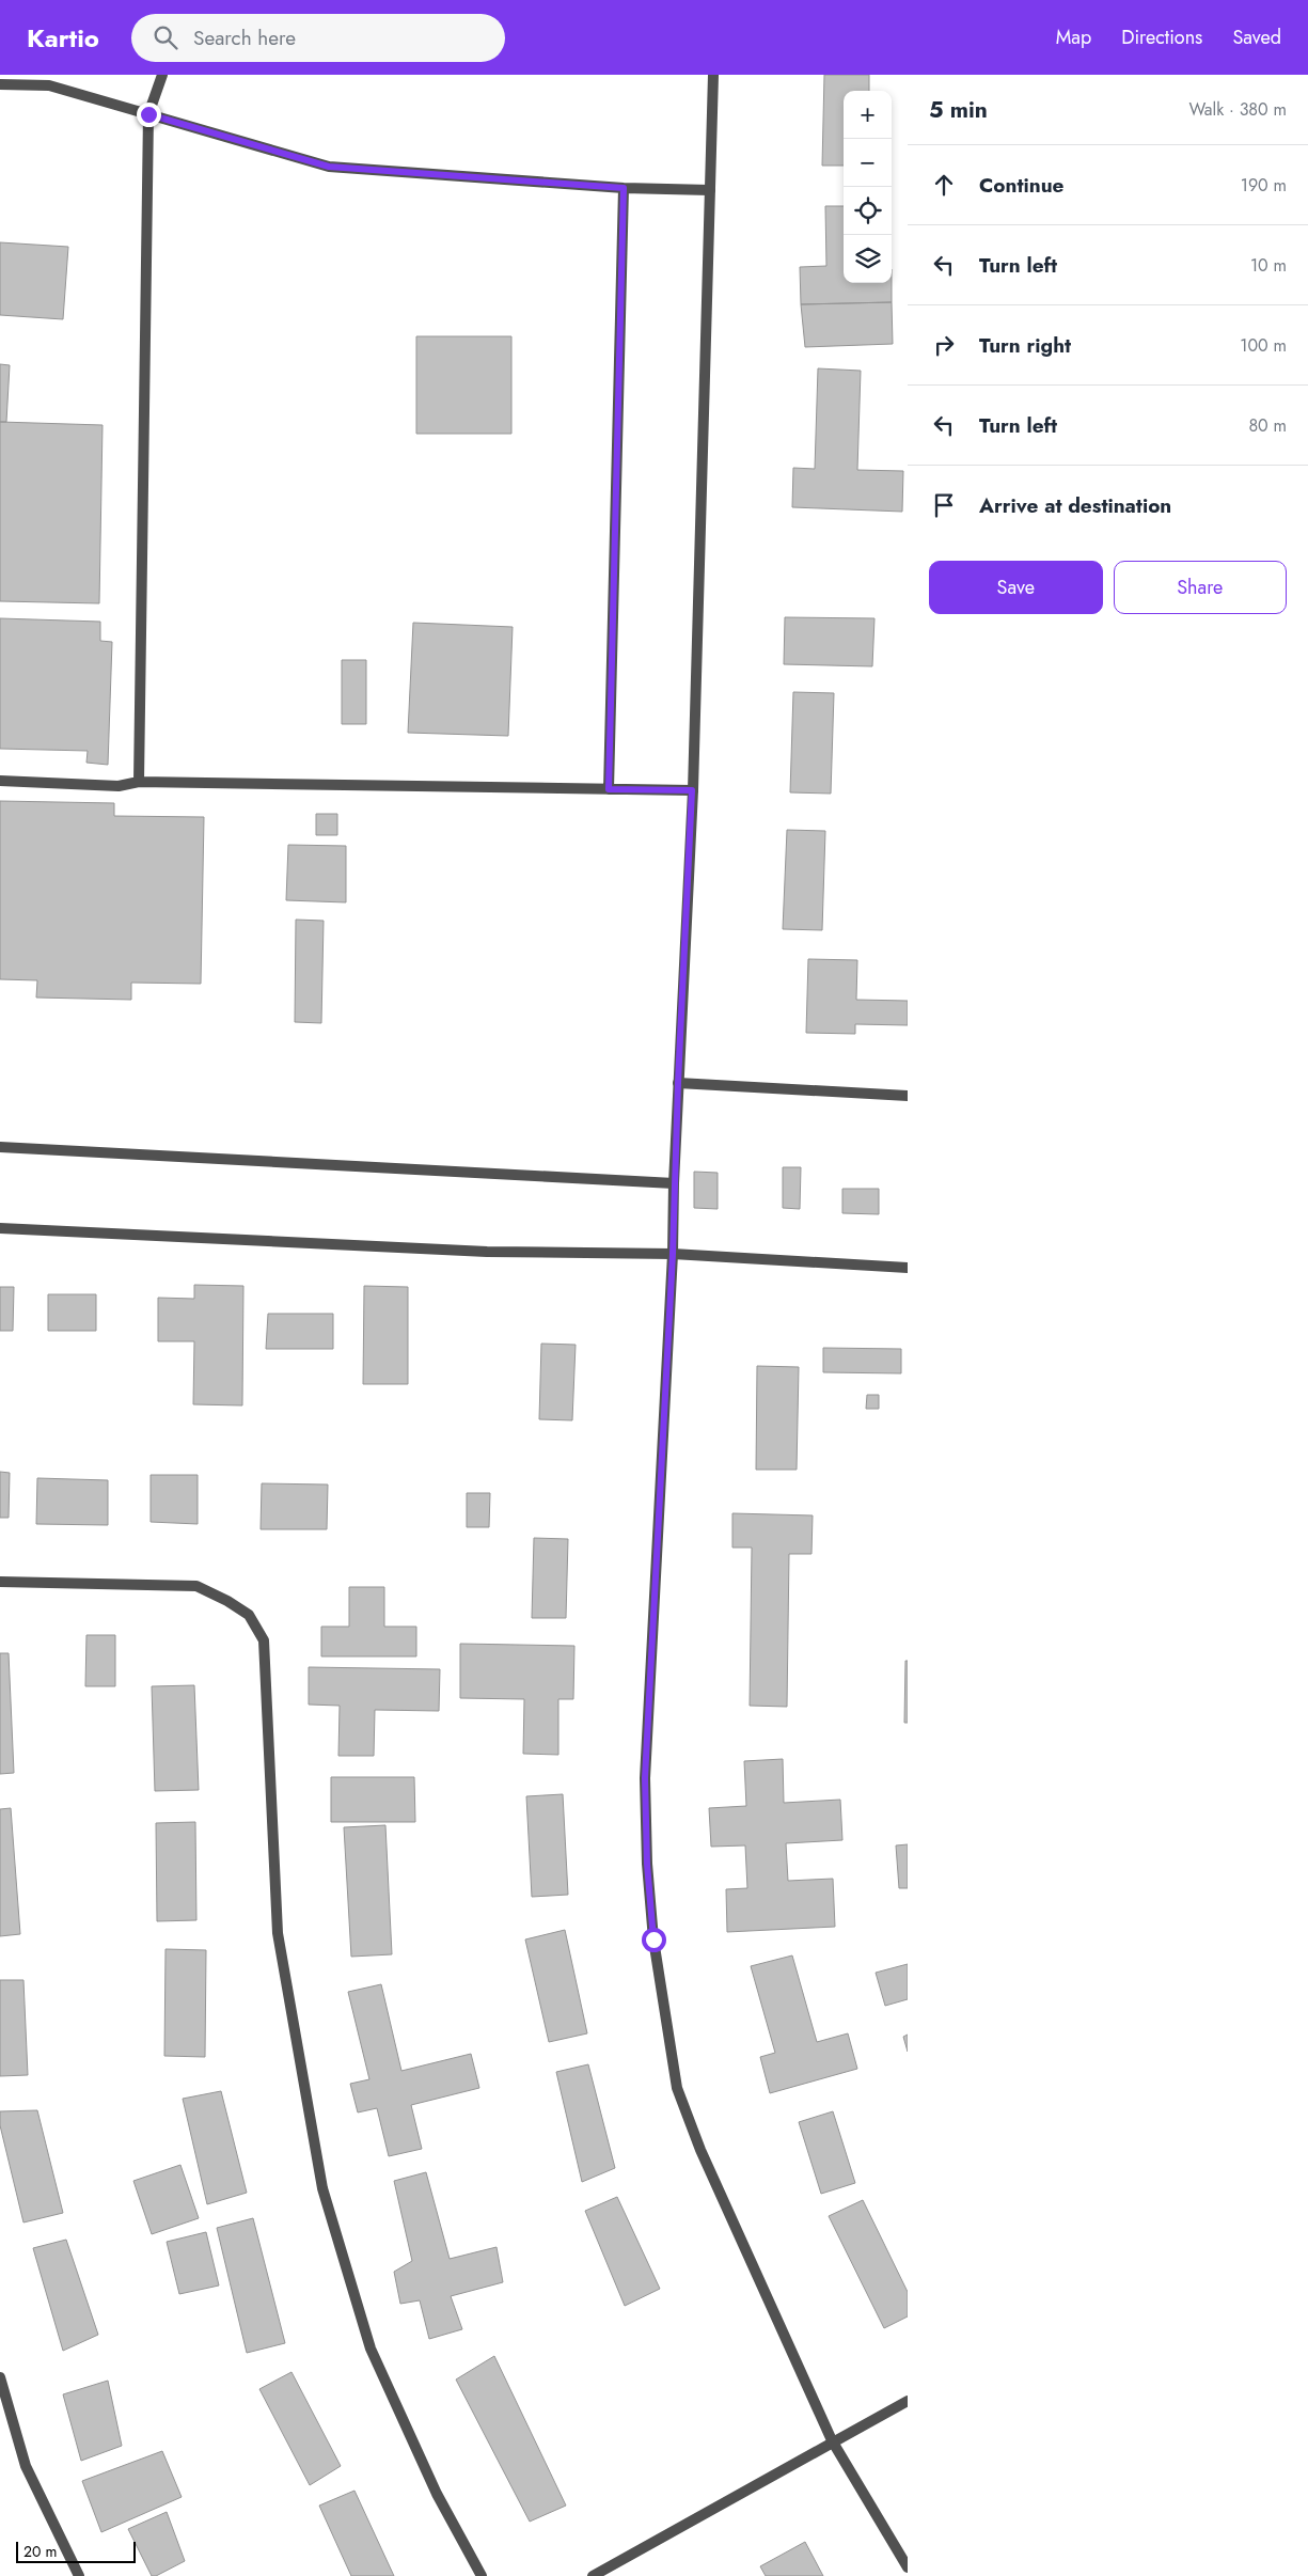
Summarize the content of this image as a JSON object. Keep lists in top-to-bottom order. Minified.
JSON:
{"scale_bar":"20 m","page":{"header":"Kartio","search":"Search here","nav":["Map","Directions","Saved"],"heading":["5 min","Walk · 380 m"],"map_buttons":["+","−"],"list":[["Continue","190 m"],["Turn left","10 m"],["Turn right","100 m"],["Turn left","80 m"],"Arrive at destination"],"buttons":["Save","Share"],"scale":"20 m"}}
